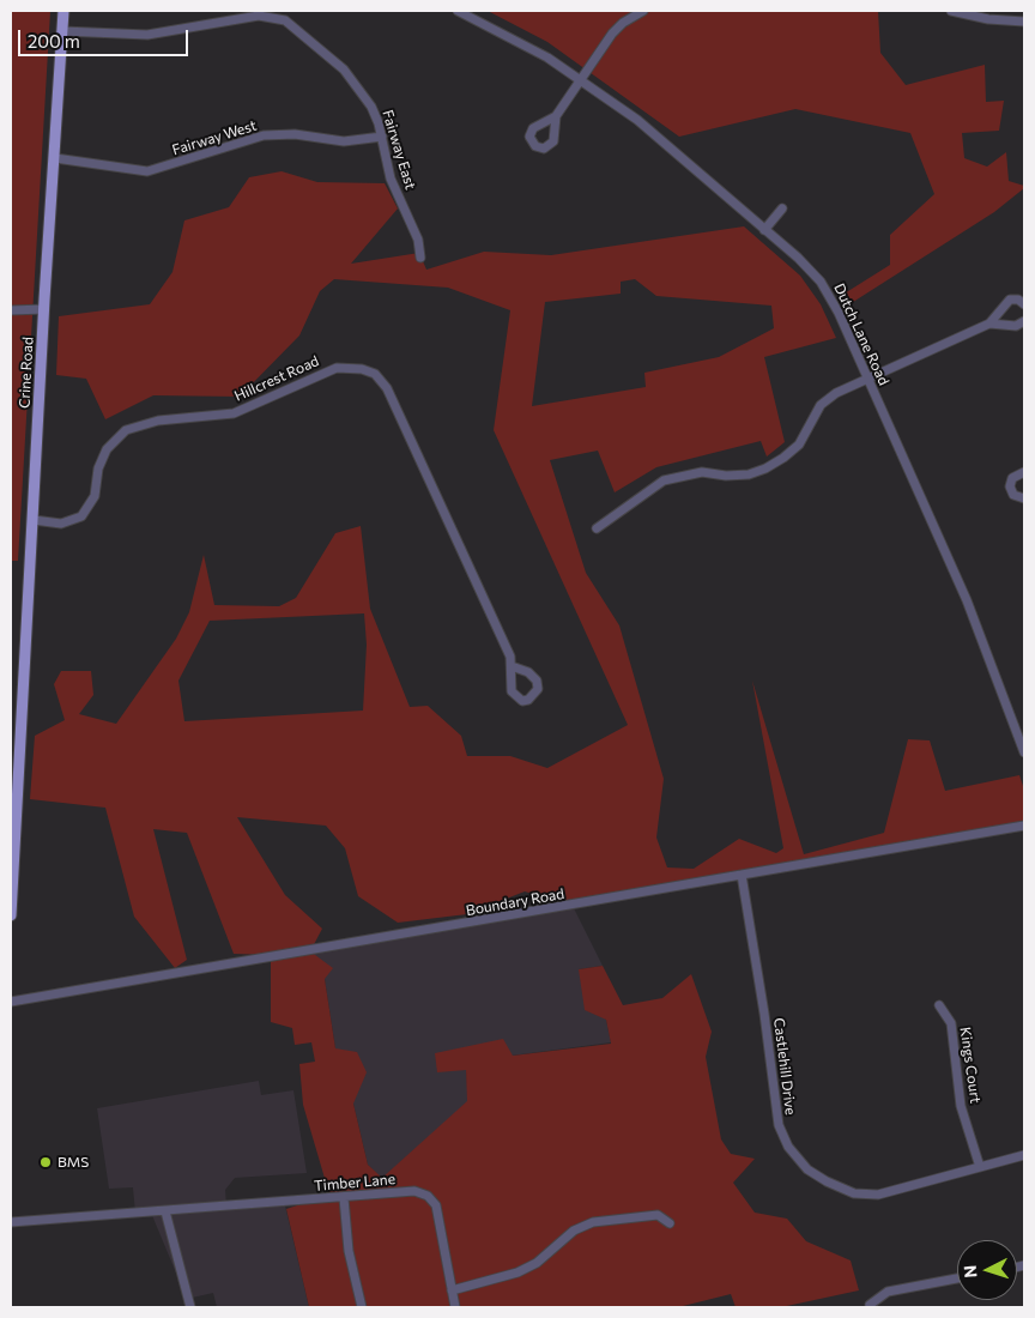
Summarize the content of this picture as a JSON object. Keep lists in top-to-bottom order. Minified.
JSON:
{"streets":{"main road":["Crine Road"],"street":["Fairway West","Fairway East","Dutch Lane Road","Hillcrest Road","Boundary Road","Kings Court","Castlehill Drive","Timber Lane"]},"crossings":[["Fairway West","Fairway East"],["Fairway West","Crine Road"],["Fairway East","Crine Road"],["Crine Road","Hillcrest Road"],["Boundary Road","Castlehill Drive"],["Kings Court","Castlehill Drive"]],"places":["BMS"],"scale_bar":"200 m","north":"left"}
